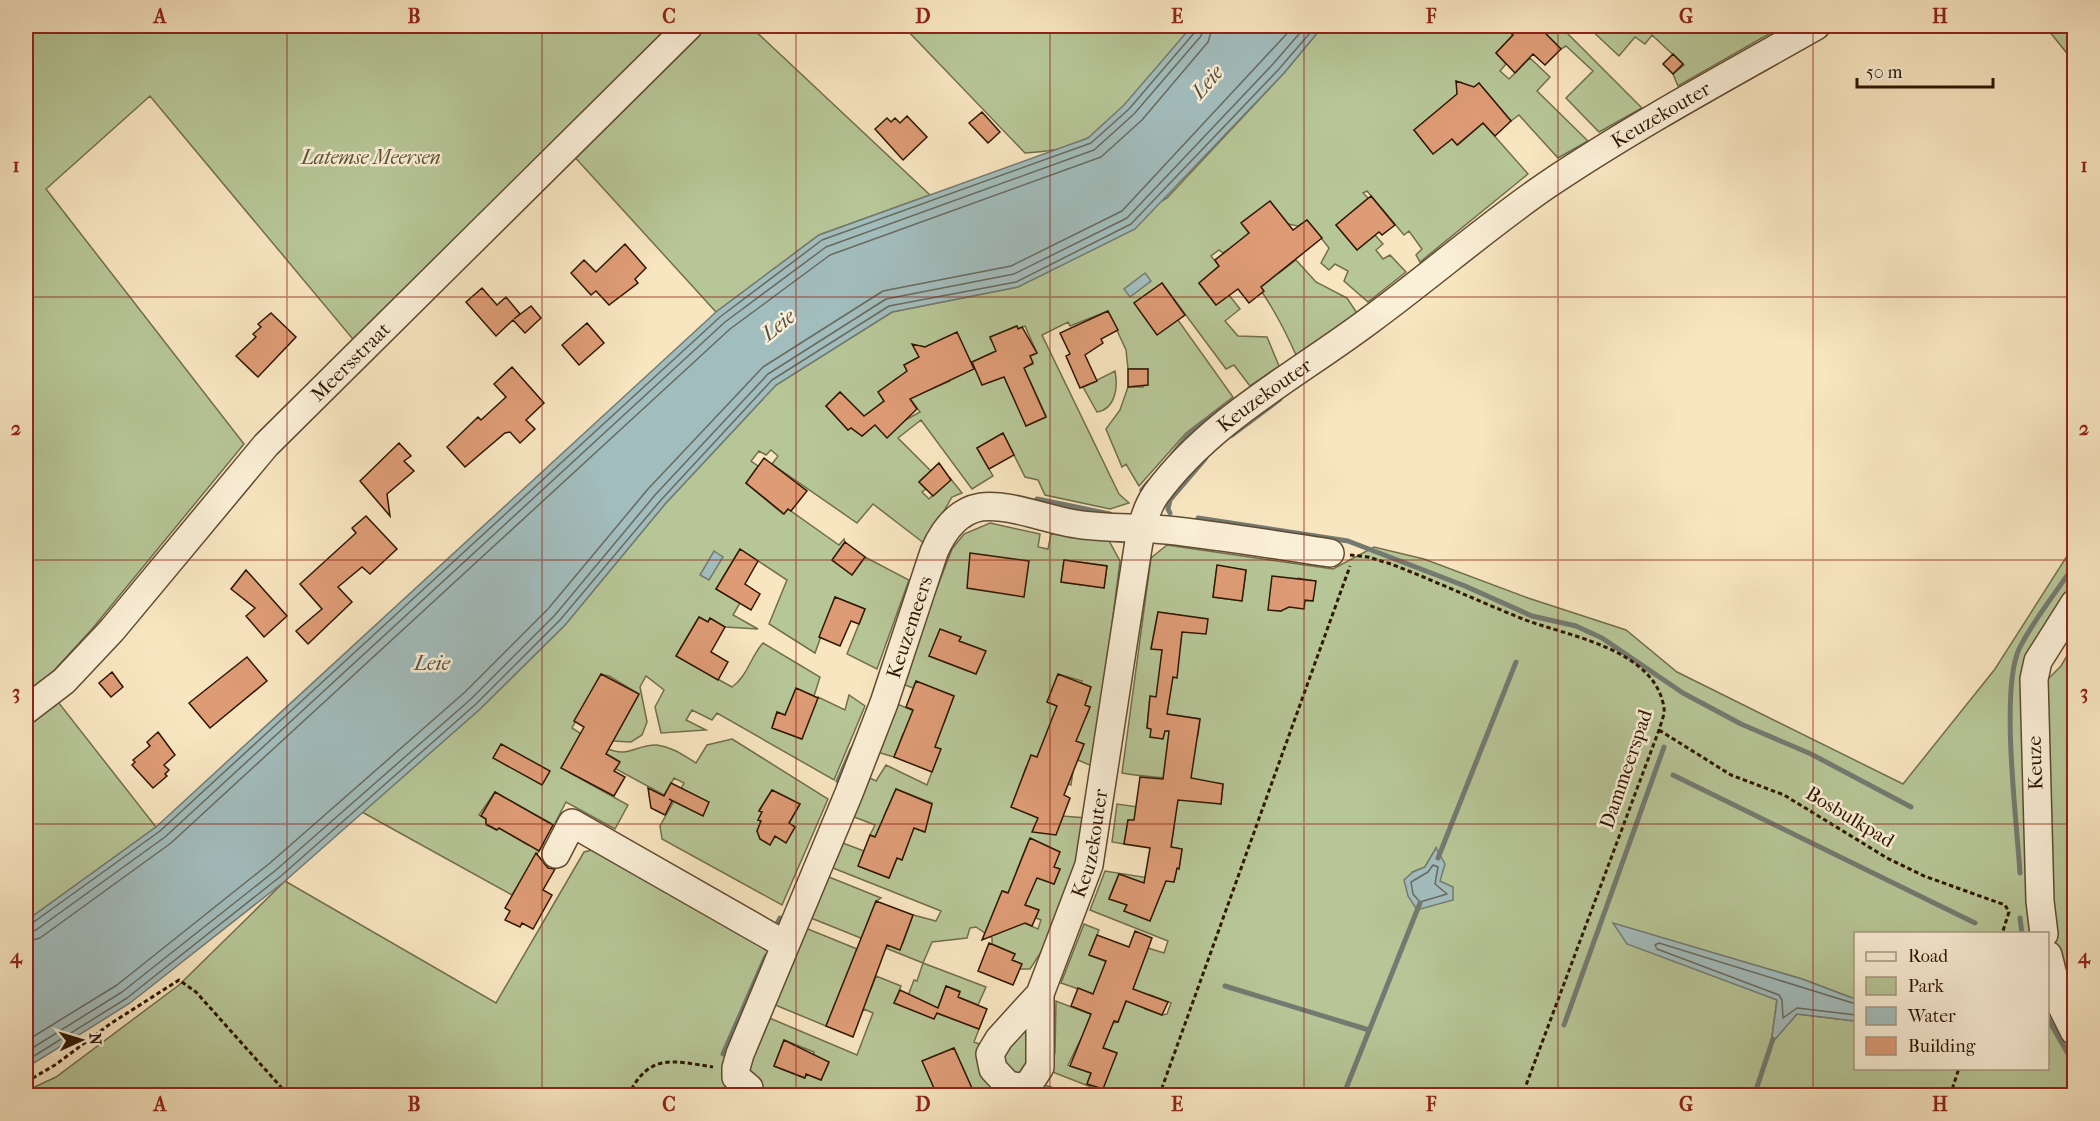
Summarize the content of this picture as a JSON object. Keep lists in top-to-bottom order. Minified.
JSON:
{"streets":{"street":["Keuzekouter","Meersstraat","Keuzemeers","Keuze"],"path":["Dammeerspad","Bosbulkpad"]},"crossings":[["Keuzekouter","Keuzemeers"],["Keuzemeers","Dammeerspad"],["Dammeerspad","Bosbulkpad"]],"water":["Leie"],"parks":["Latemse Meersen"],"legend":["Road","Park","Water","Building"],"scale_bar":"50 m","north":"right","grid":{"columns":["A","B","C","D","E","F","G","H"],"rows":["1","2","3","4"]}}
